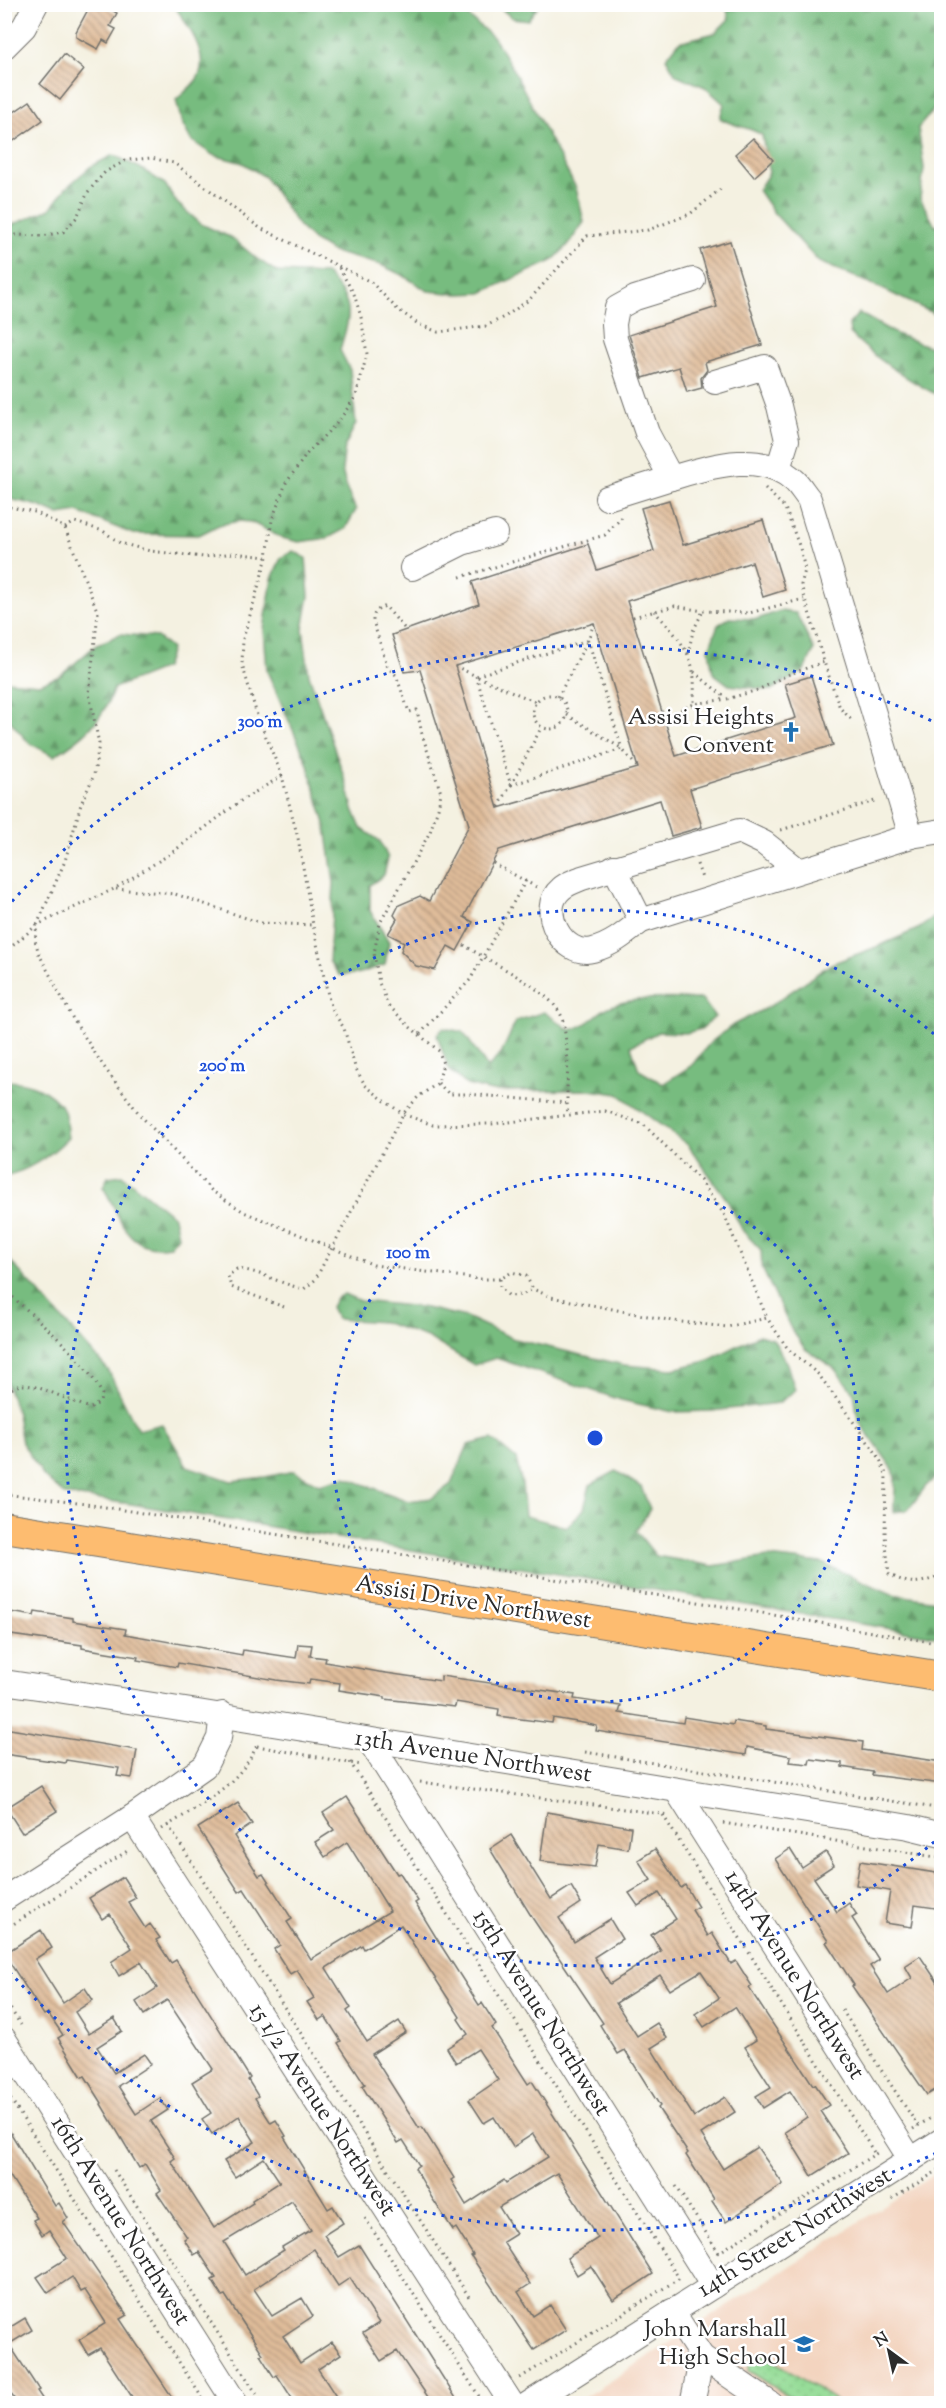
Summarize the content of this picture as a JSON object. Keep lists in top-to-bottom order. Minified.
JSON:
{"streets":{"main road":["Assisi Drive Northwest"],"street":["13th Avenue Northwest","14th Avenue Northwest","15th Avenue Northwest","15 1/2 Avenue Northwest","16th Avenue Northwest","14th Street Northwest"]},"crossings":[["13th Avenue Northwest","14th Avenue Northwest"],["13th Avenue Northwest","15th Avenue Northwest"],["14th Avenue Northwest","14th Street Northwest"],["15th Avenue Northwest","14th Street Northwest"]],"places":{"church":["Assisi Heights Convent"],"school or university":["John Marshall High School"]},"north":"top left","rings":["300 m","200 m","100 m"]}
